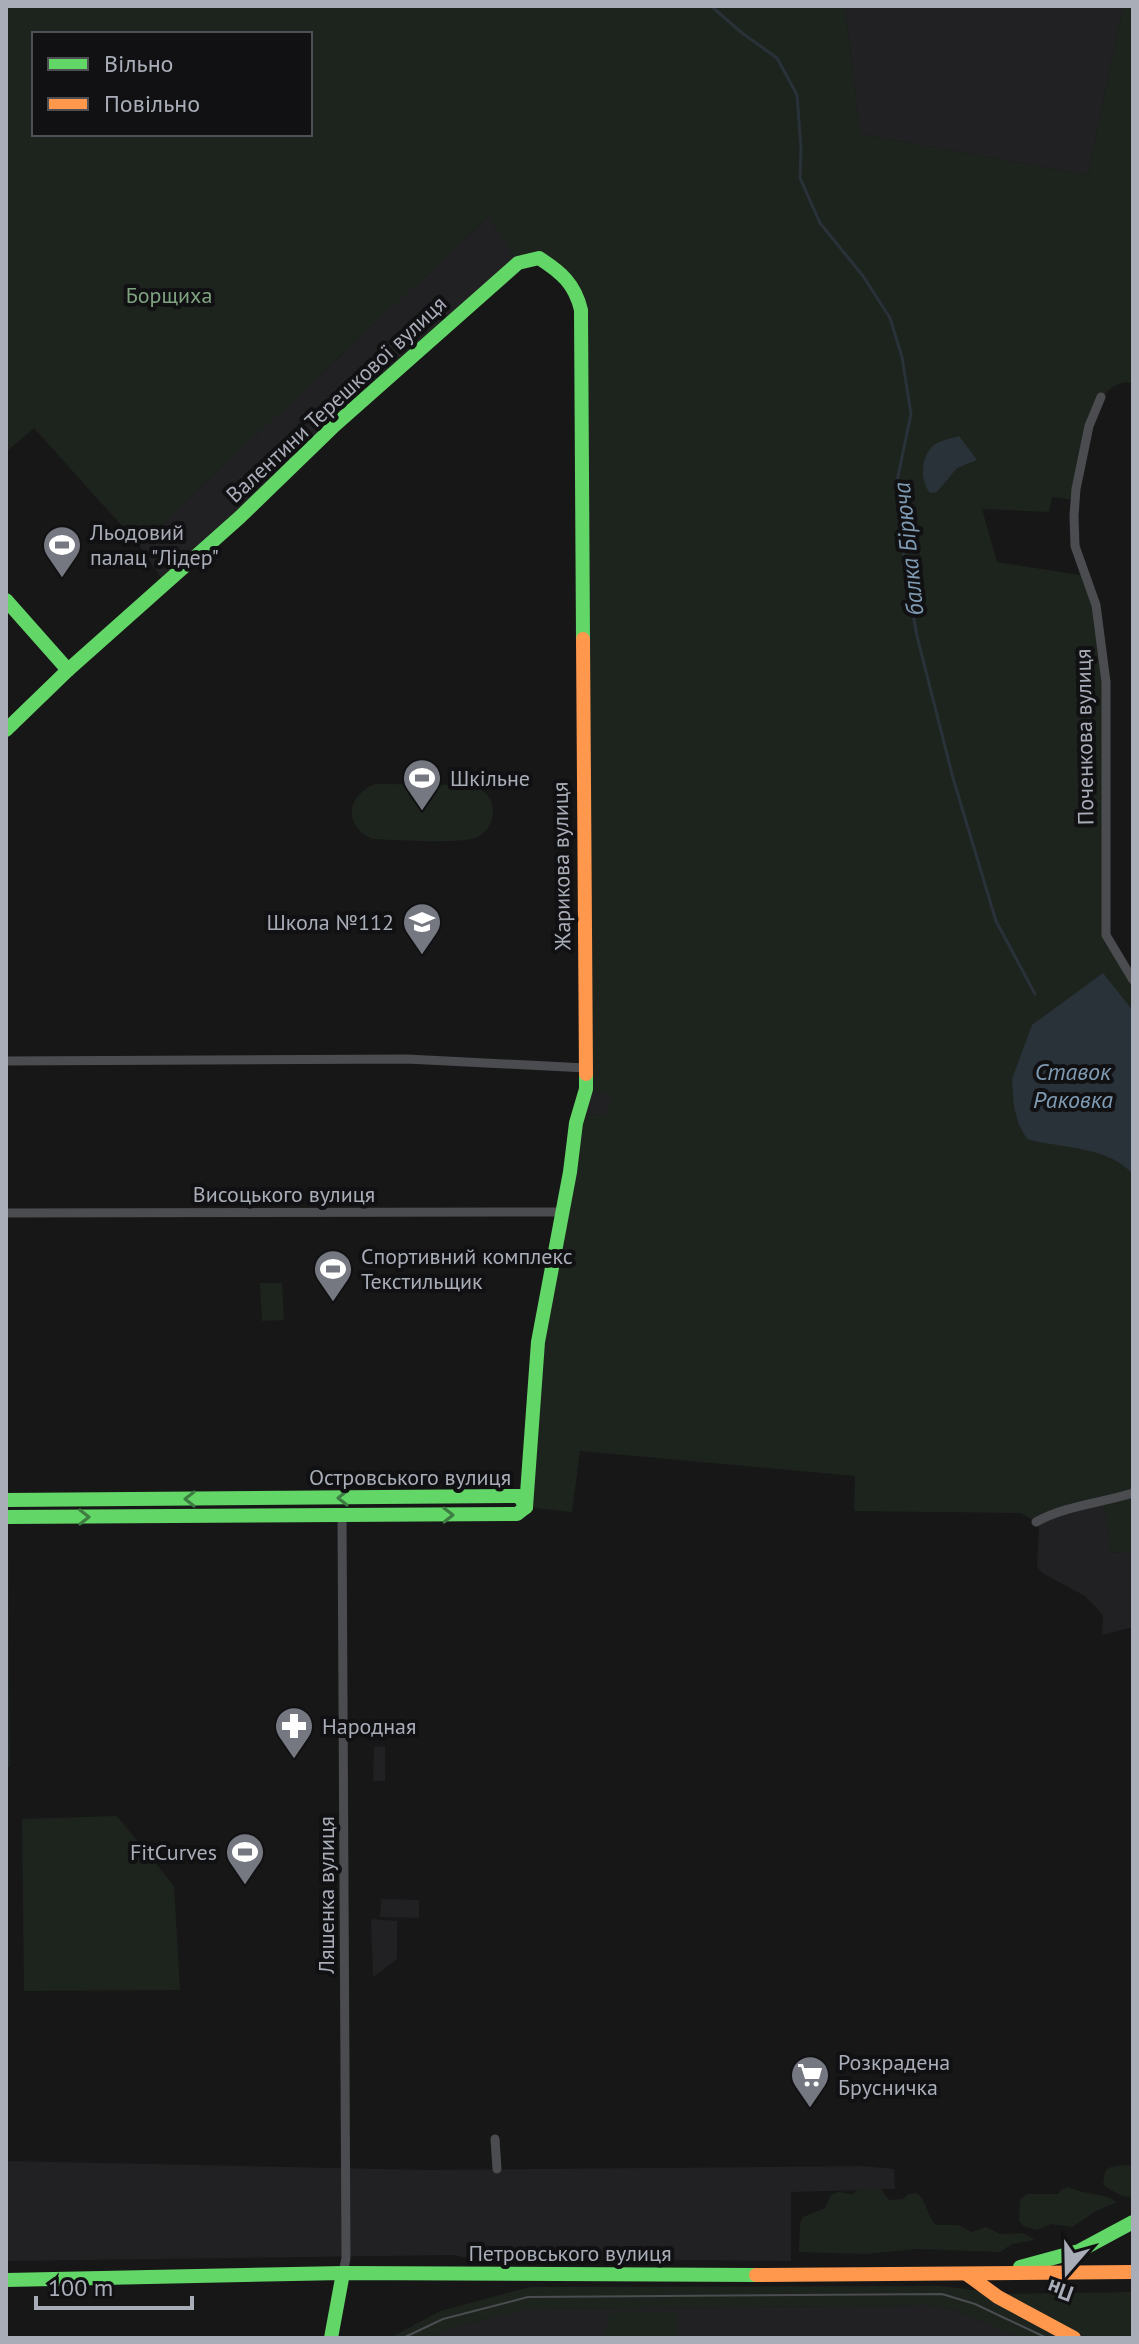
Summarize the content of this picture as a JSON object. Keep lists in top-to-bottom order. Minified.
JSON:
{"streets":{"street":["Валентини Терешкової вулиця","Поченкова вулиця","Жарикова вулиця","Висоцького вулиця","Островського вулиця","Ляшенка вулиця","Петровського вулиця"]},"crossings":[["Валентини Терешкової вулиця","Жарикова вулиця"],["Жарикова вулиця","Висоцького вулиця"],["Жарикова вулиця","Островського вулиця"],["Островського вулиця","Ляшенка вулиця"],["Ляшенка вулиця","Петровського вулиця"]],"water":["балка Бірюча","Ставок Раковка"],"parks":["Борщиха"],"places":{"sports":["Льодовий палац \"Лідер\"","Шкільне","Спортивний комплекс Текстильщик","FitCurves"],"school or university":["Школа №112"],"pharmacy":["Народная"],"supermarket":["Розкрадена Брусничка"]},"legend":["Вільно","Повільно"],"scale_bar":"100 m","north":"bottom"}
